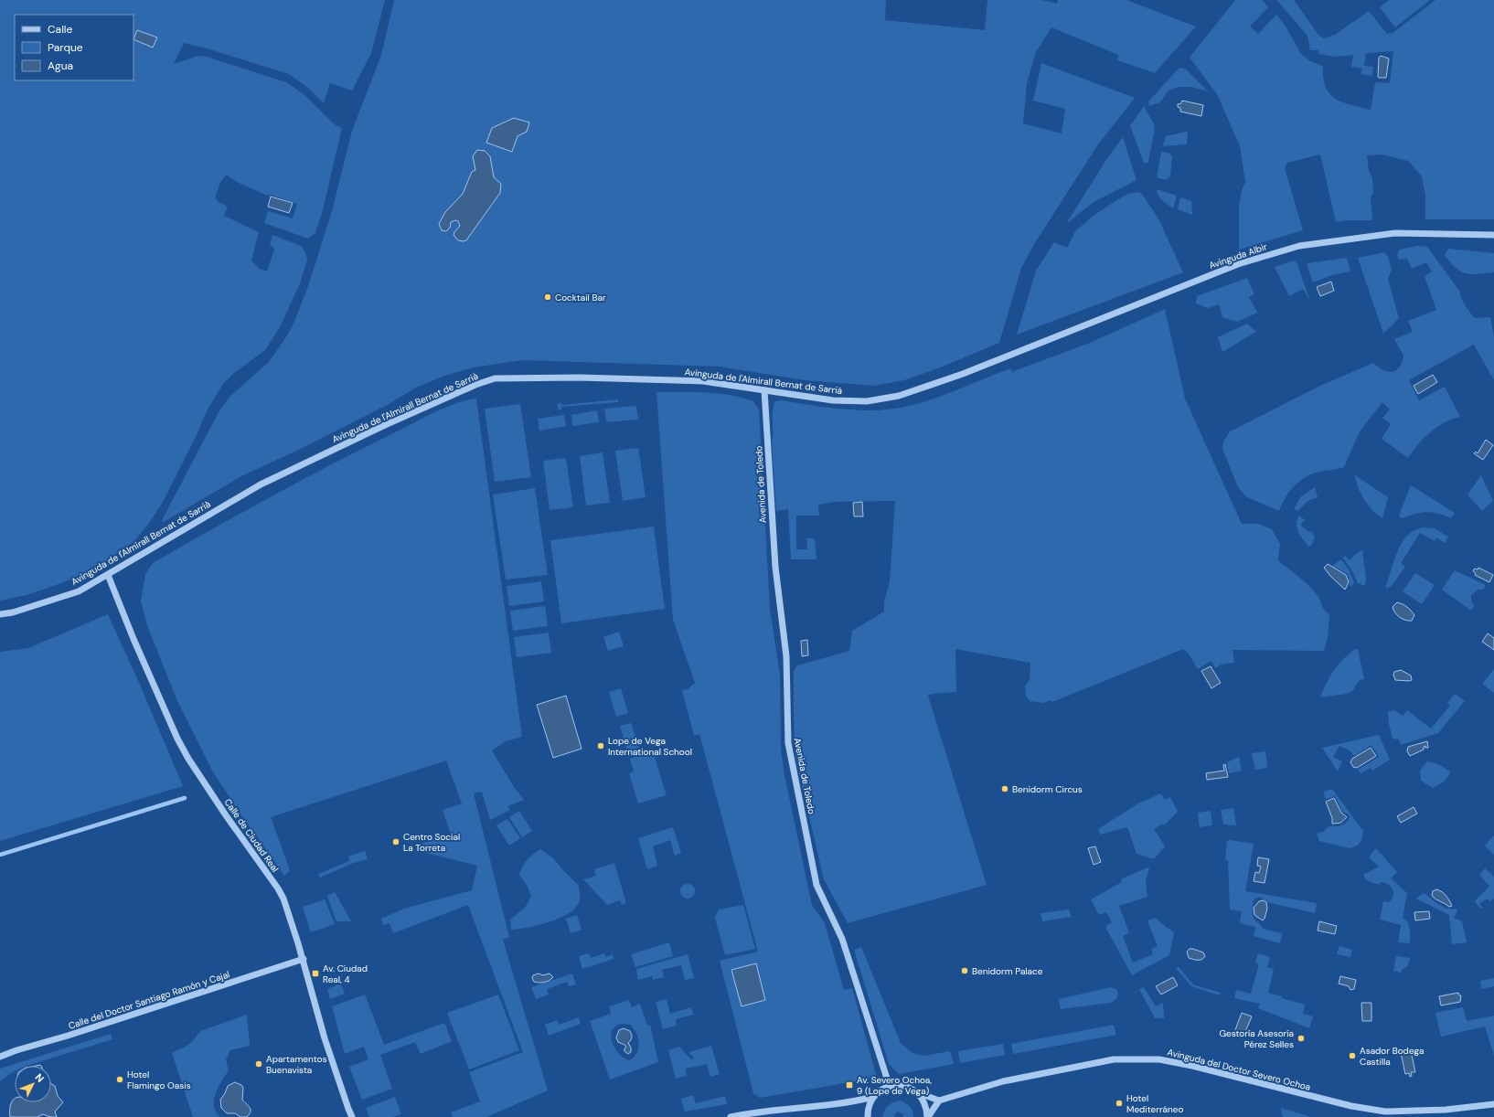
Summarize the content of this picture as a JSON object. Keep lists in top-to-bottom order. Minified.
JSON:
{"streets":{"street":["Avinguda Albir","Avinguda de l'Almirall Bernat de Sarrià","Avenida de Toledo","Calle de Ciudad Real","Calle del Doctor Santiago Ramón y Cajal","Avinguda del Doctor Severo Ochoa"]},"crossings":[["Avinguda Albir","Avinguda de l'Almirall Bernat de Sarrià"],["Avinguda de l'Almirall Bernat de Sarrià","Avenida de Toledo"],["Avinguda de l'Almirall Bernat de Sarrià","Calle de Ciudad Real"],["Calle de Ciudad Real","Calle del Doctor Santiago Ramón y Cajal"]],"places":{"other":["Cocktail Bar","Lope de Vega International School","Benidorm Circus","Centro Social La Torreta","Benidorm Palace","Gestoría Asesoría Pérez Selles","Asador Bodega Castilla","Apartamentos Buenavista","Hotel Flamingo Oasis","Hotel Mediterráneo"],"transit":["Av. Ciudad Real, 4","Av. Severo Ochoa, 9 (Lope de Vega)"]},"legend":["Calle","Parque","Agua"],"north":"top right"}
